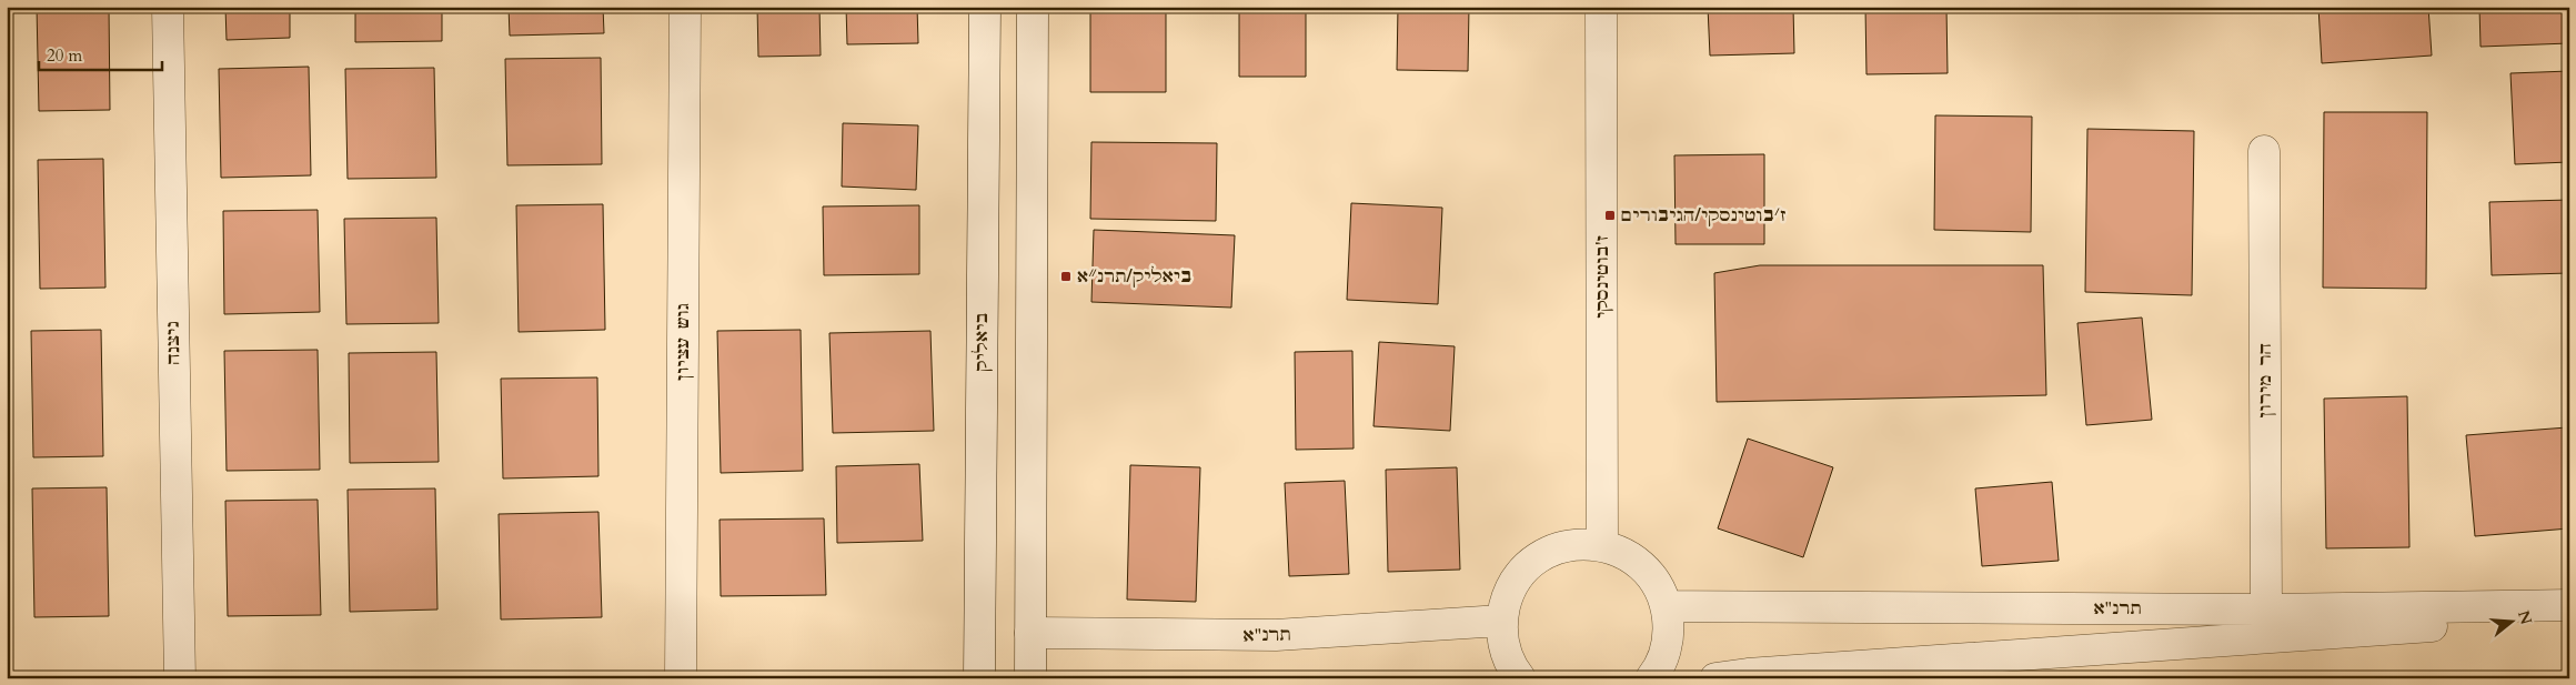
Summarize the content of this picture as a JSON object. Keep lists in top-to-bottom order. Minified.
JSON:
{"streets":{"street":["ז'בוטינסקי","גוש עציון","ביאליק","ניצנה","הר מירון","תרנ\"א"]},"crossings":[["הר מירון","תרנ\"א"]],"places":{"transit":["ז׳בוטינסקי/הגיבורים","ביאליק/תרנ״א"]},"scale_bar":"20 m","north":"right"}
